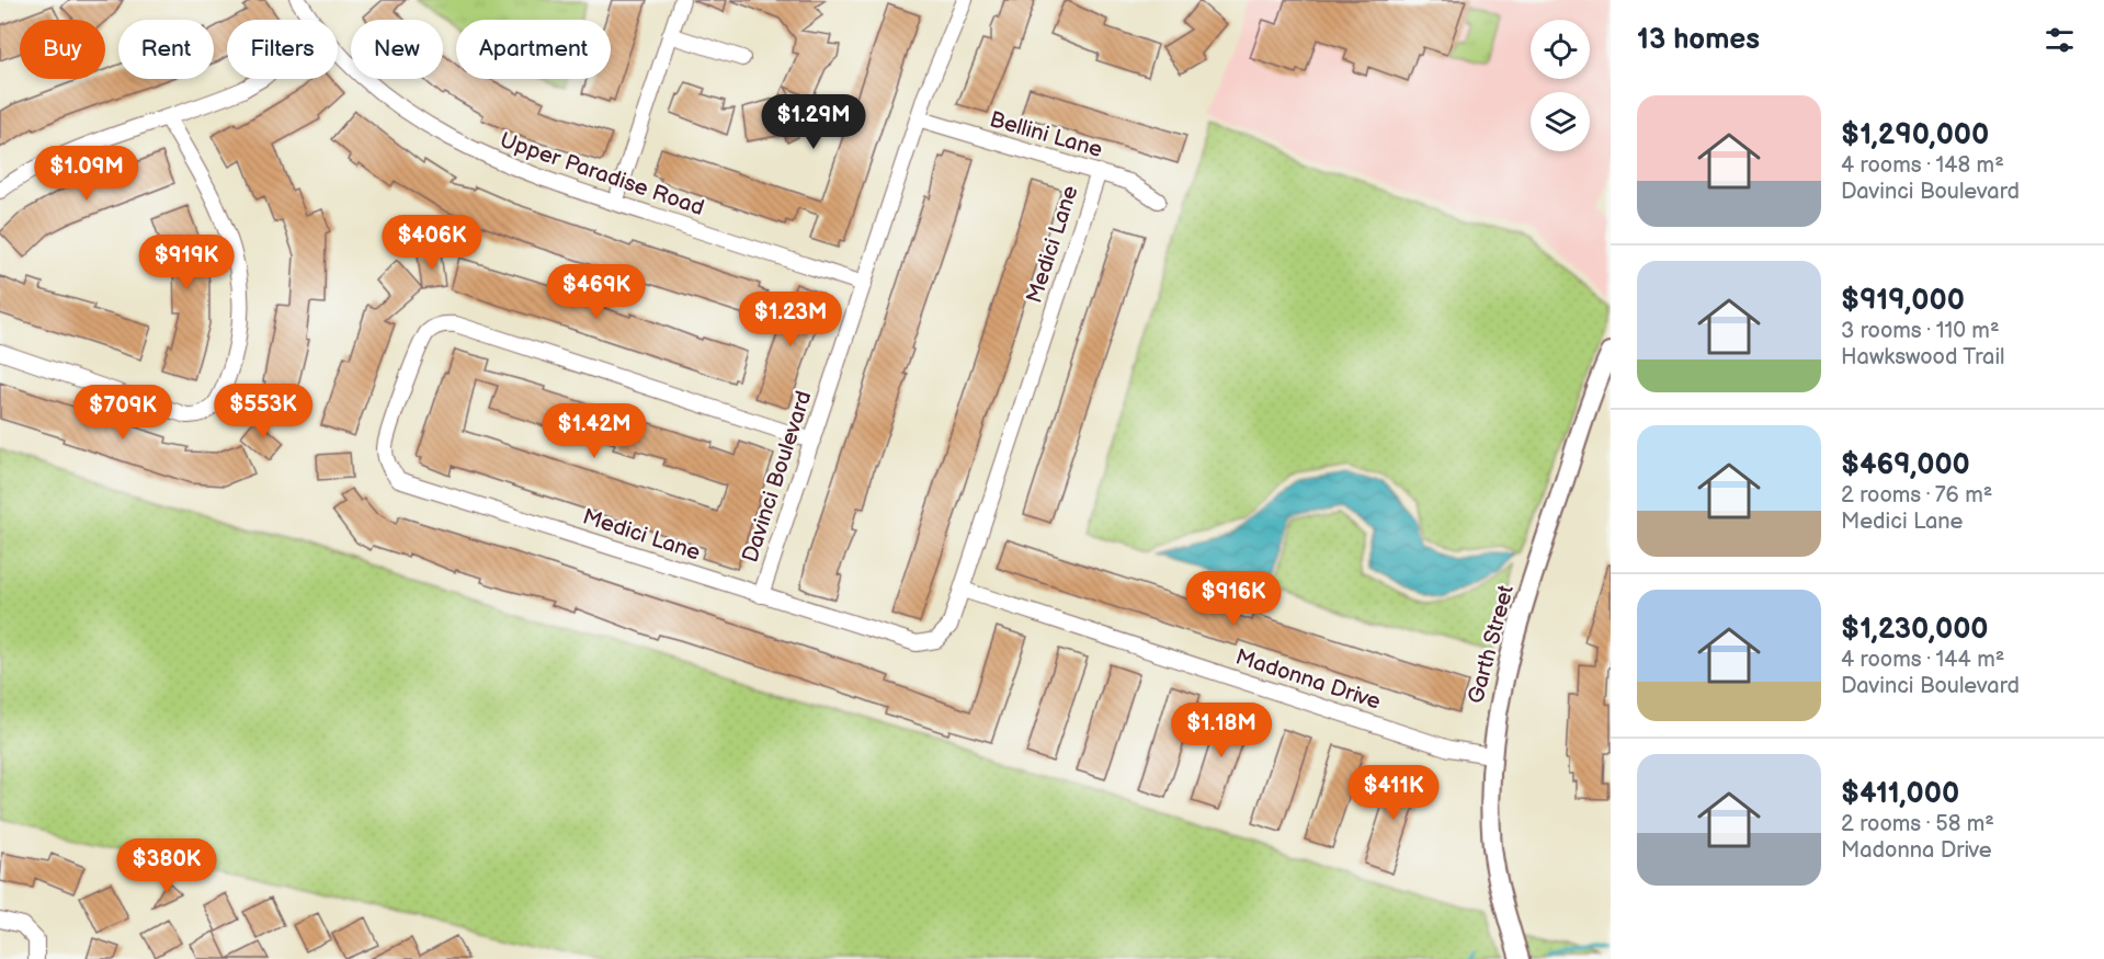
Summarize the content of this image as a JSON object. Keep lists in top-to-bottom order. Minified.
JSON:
{"streets":{"street":["Bellini Lane","Upper Paradise Road","Medici Lane","Davinci Boulevard","Garth Street","Madonna Drive"]},"crossings":[["Bellini Lane","Medici Lane"],["Bellini Lane","Davinci Boulevard"],["Upper Paradise Road","Davinci Boulevard"],["Medici Lane","Davinci Boulevard"],["Medici Lane","Madonna Drive"],["Garth Street","Madonna Drive"]],"page":{"heading":"13 homes","chip":["Buy","Rent","Filters","New","Apartment"],"list":[{"name":"$1,290,000","note":"4 rooms · 148 m² · Davinci Boulevard"},{"name":"$919,000","note":"3 rooms · 110 m² · Hawkswood Trail"},{"name":"$469,000","note":"2 rooms · 76 m² · Medici Lane"},{"name":"$1,230,000","note":"4 rooms · 144 m² · Davinci Boulevard"},{"name":"$411,000","note":"2 rooms · 58 m² · Madonna Drive"}],"price":["$1.29M","$1.09M","$406K","$919K","$469K","$1.23M","$553K","$709K","$1.42M","$916K","$1.18M","$411K","$380K"]}}
